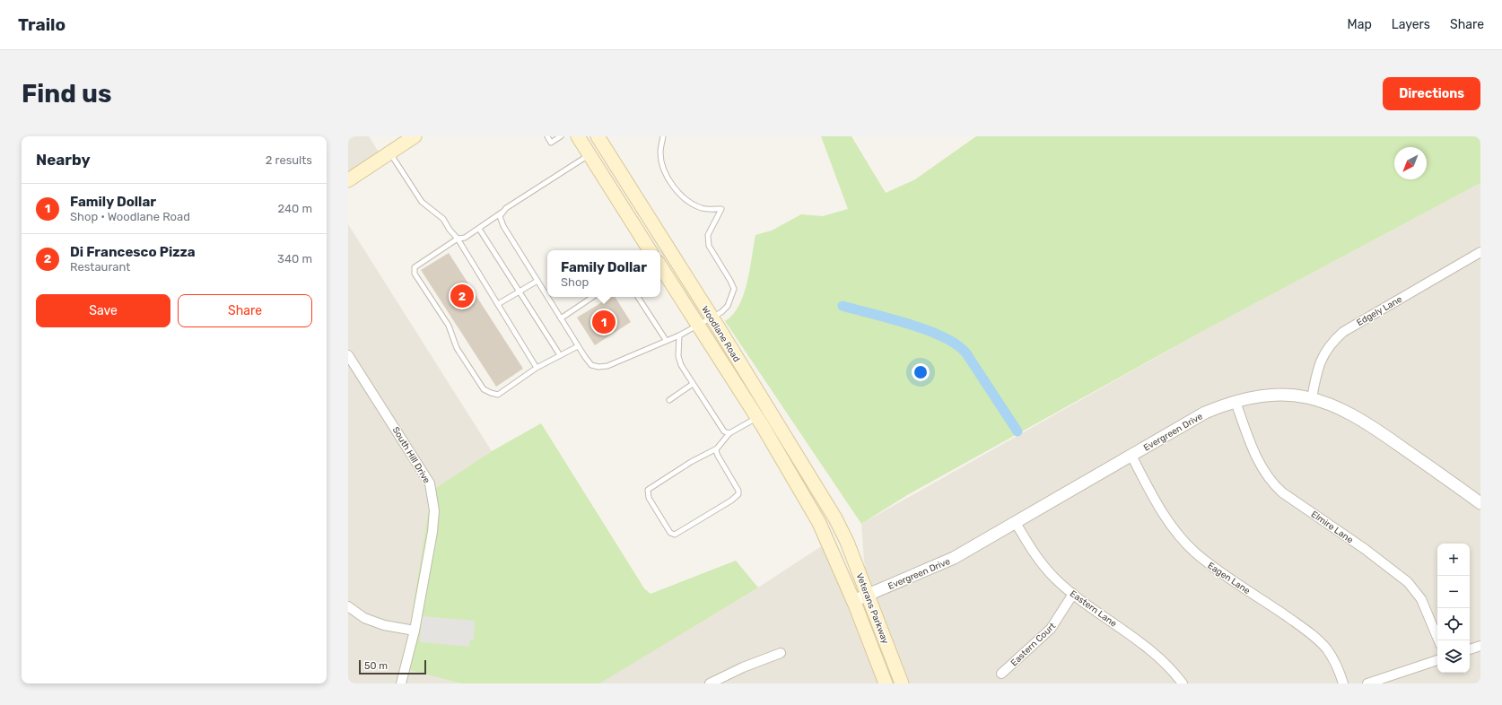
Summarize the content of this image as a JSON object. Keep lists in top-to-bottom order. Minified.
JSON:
{"streets":{"main road":["Woodlane Road","Veterans Parkway"],"street":["Edgely Lane","Evergreen Drive","South Hill Drive","Elmire Lane","Eagen Lane","Eastern Lane","Eastern Court"]},"crossings":[["Edgely Lane","Evergreen Drive"],["Woodlane Road","Veterans Parkway"],["Evergreen Drive","Elmire Lane"],["Evergreen Drive","Eagen Lane"],["Evergreen Drive","Veterans Parkway"],["Evergreen Drive","Eastern Lane"],["Eastern Lane","Eastern Court"]],"scale_bar":"50 m","north":"bottom left","page":{"header":"Trailo","nav":["Map","Layers","Share"],"buttons":["Directions",["Save","Share"]],"title":"Find us","heading":["Nearby","2 results"],"list":[{"mark":"1","name":"Family Dollar","note":"Shop · Woodlane Road","value":"240 m"},{"mark":"2","name":"Di Francesco Pizza","note":"Restaurant","value":"340 m"}],"popup":["Family Dollar","Shop"],"pins":["2","1"],"map_buttons":["+","−"],"scale":"50 m"}}
